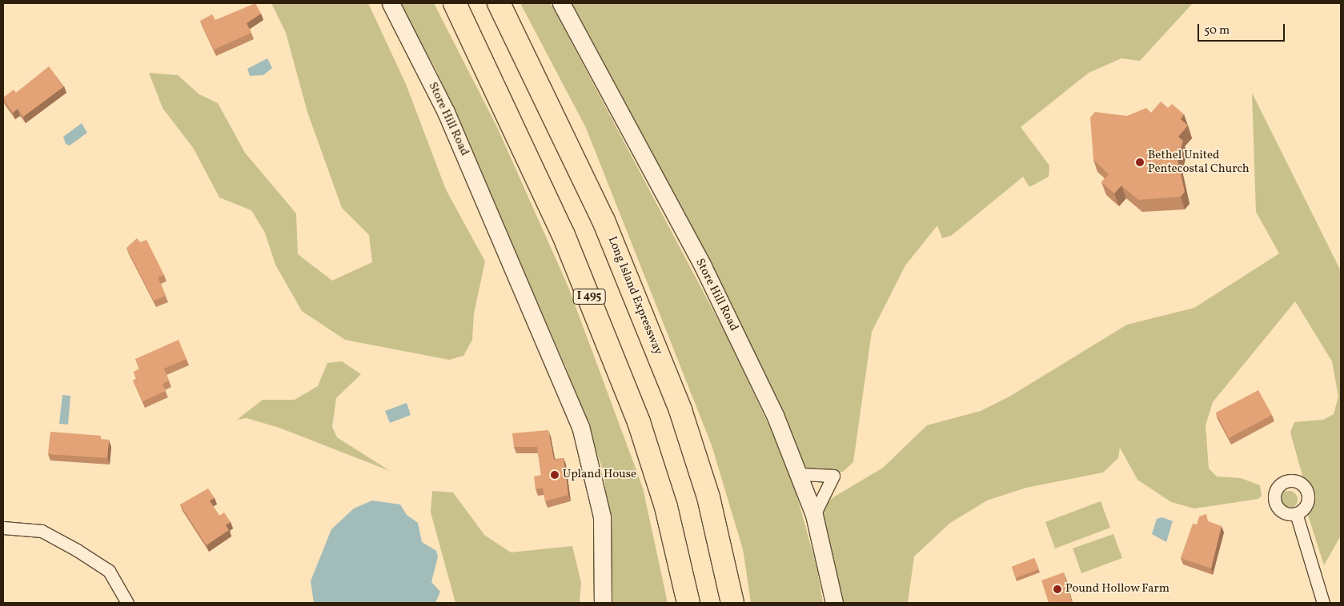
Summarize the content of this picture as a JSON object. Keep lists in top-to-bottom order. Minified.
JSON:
{"streets":{"highway":["Long Island Expressway","I 495"],"main road":["Store Hill Road"]},"places":["Bethel United Pentecostal Church","Upland House","Pound Hollow Farm"],"scale_bar":"50 m"}
